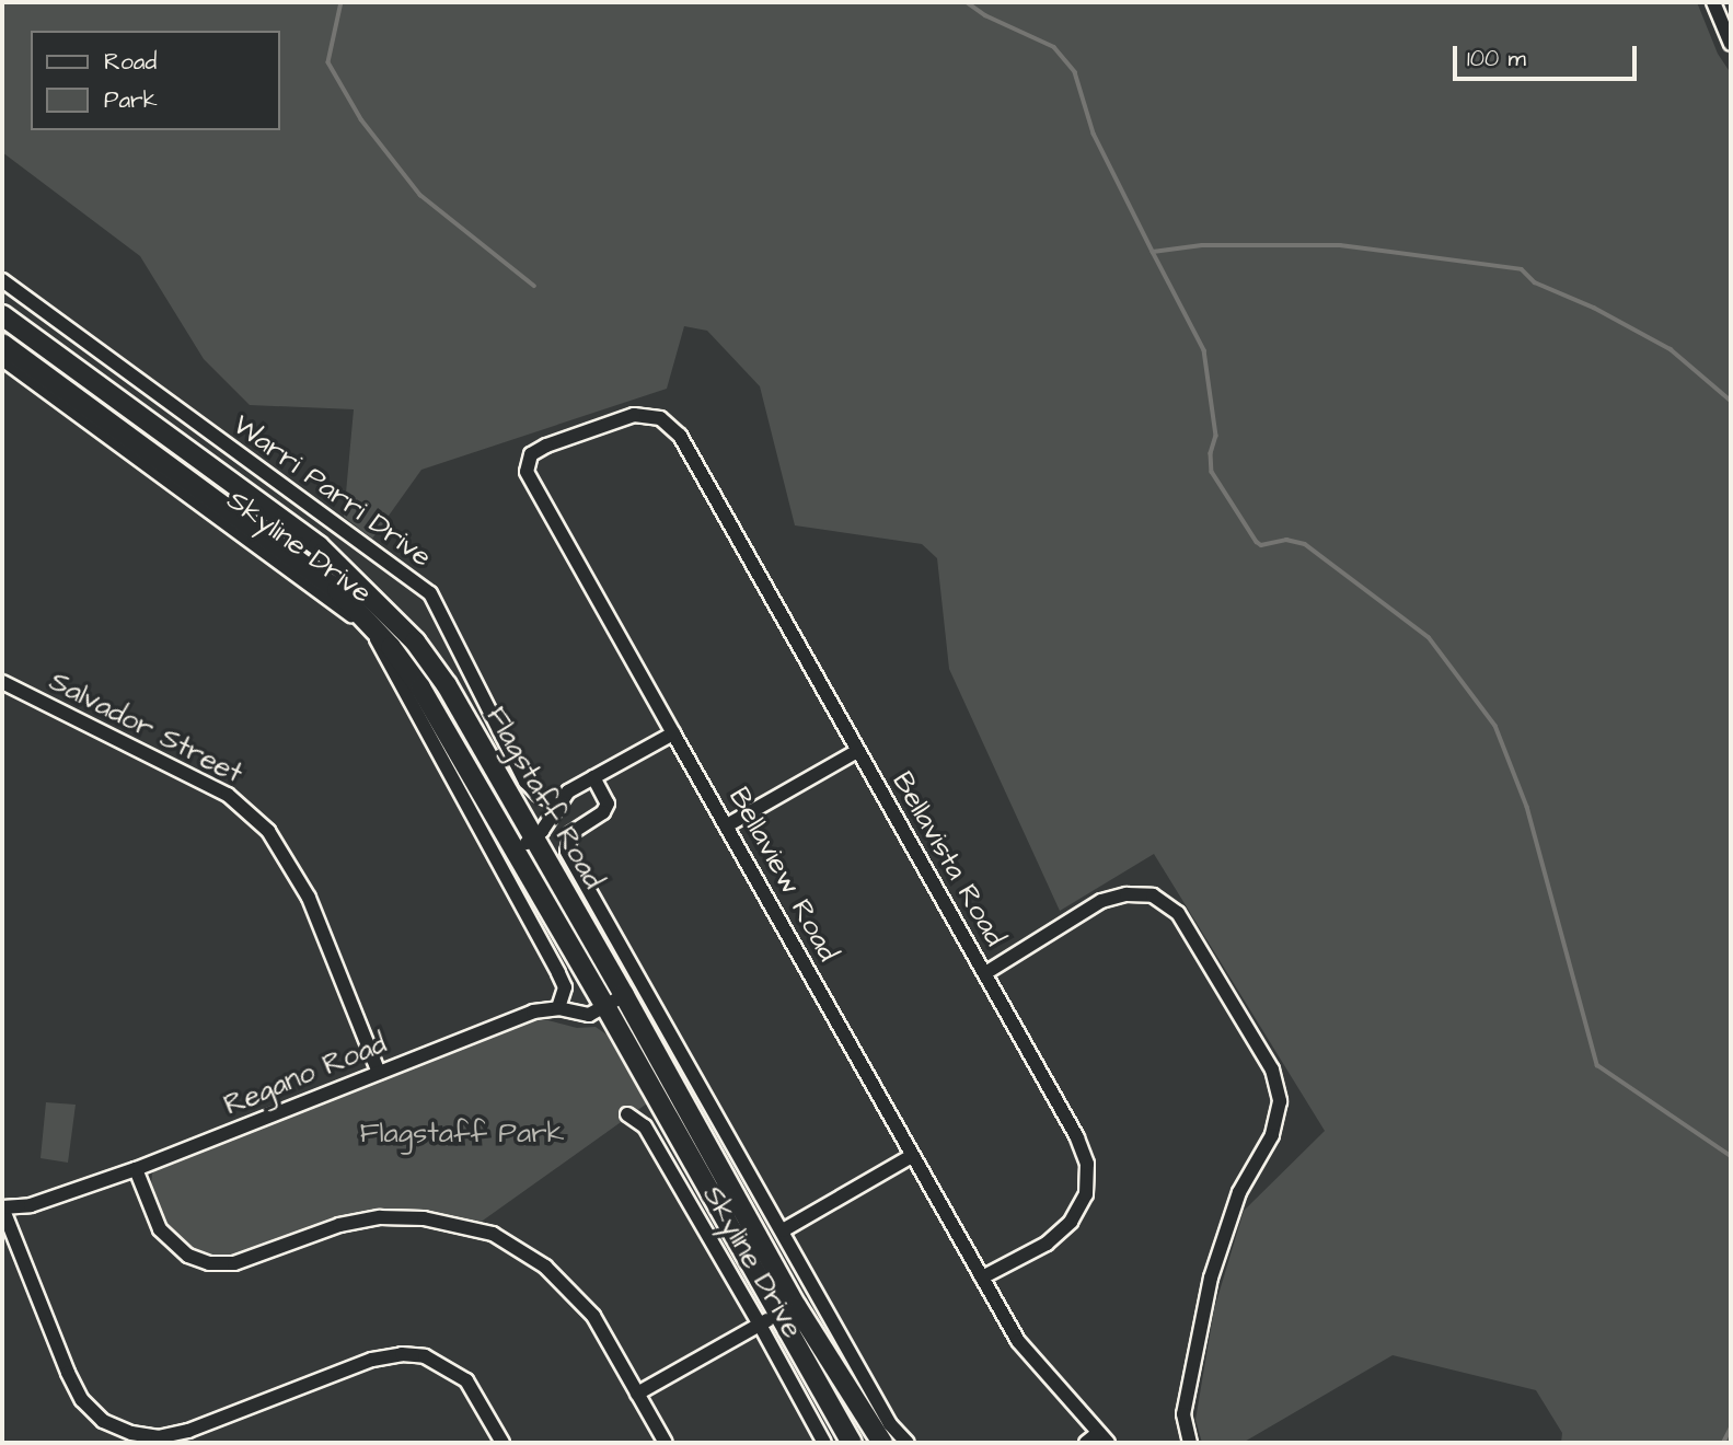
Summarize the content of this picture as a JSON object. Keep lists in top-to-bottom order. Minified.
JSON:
{"streets":{"main road":["Flagstaff Road"],"street":["Warri Parri Drive","Skyline Drive","Salvador Street","Bellavista Road","Bellaview Road","Regano Road"]},"crossings":[["Skyline Drive","Flagstaff Road"],["Skyline Drive","Regano Road"],["Salvador Street","Regano Road"],["Flagstaff Road","Regano Road"],["Bellavista Road","Bellaview Road"]],"parks":["Flagstaff Park"],"legend":["Road","Park"],"scale_bar":"100 m"}
